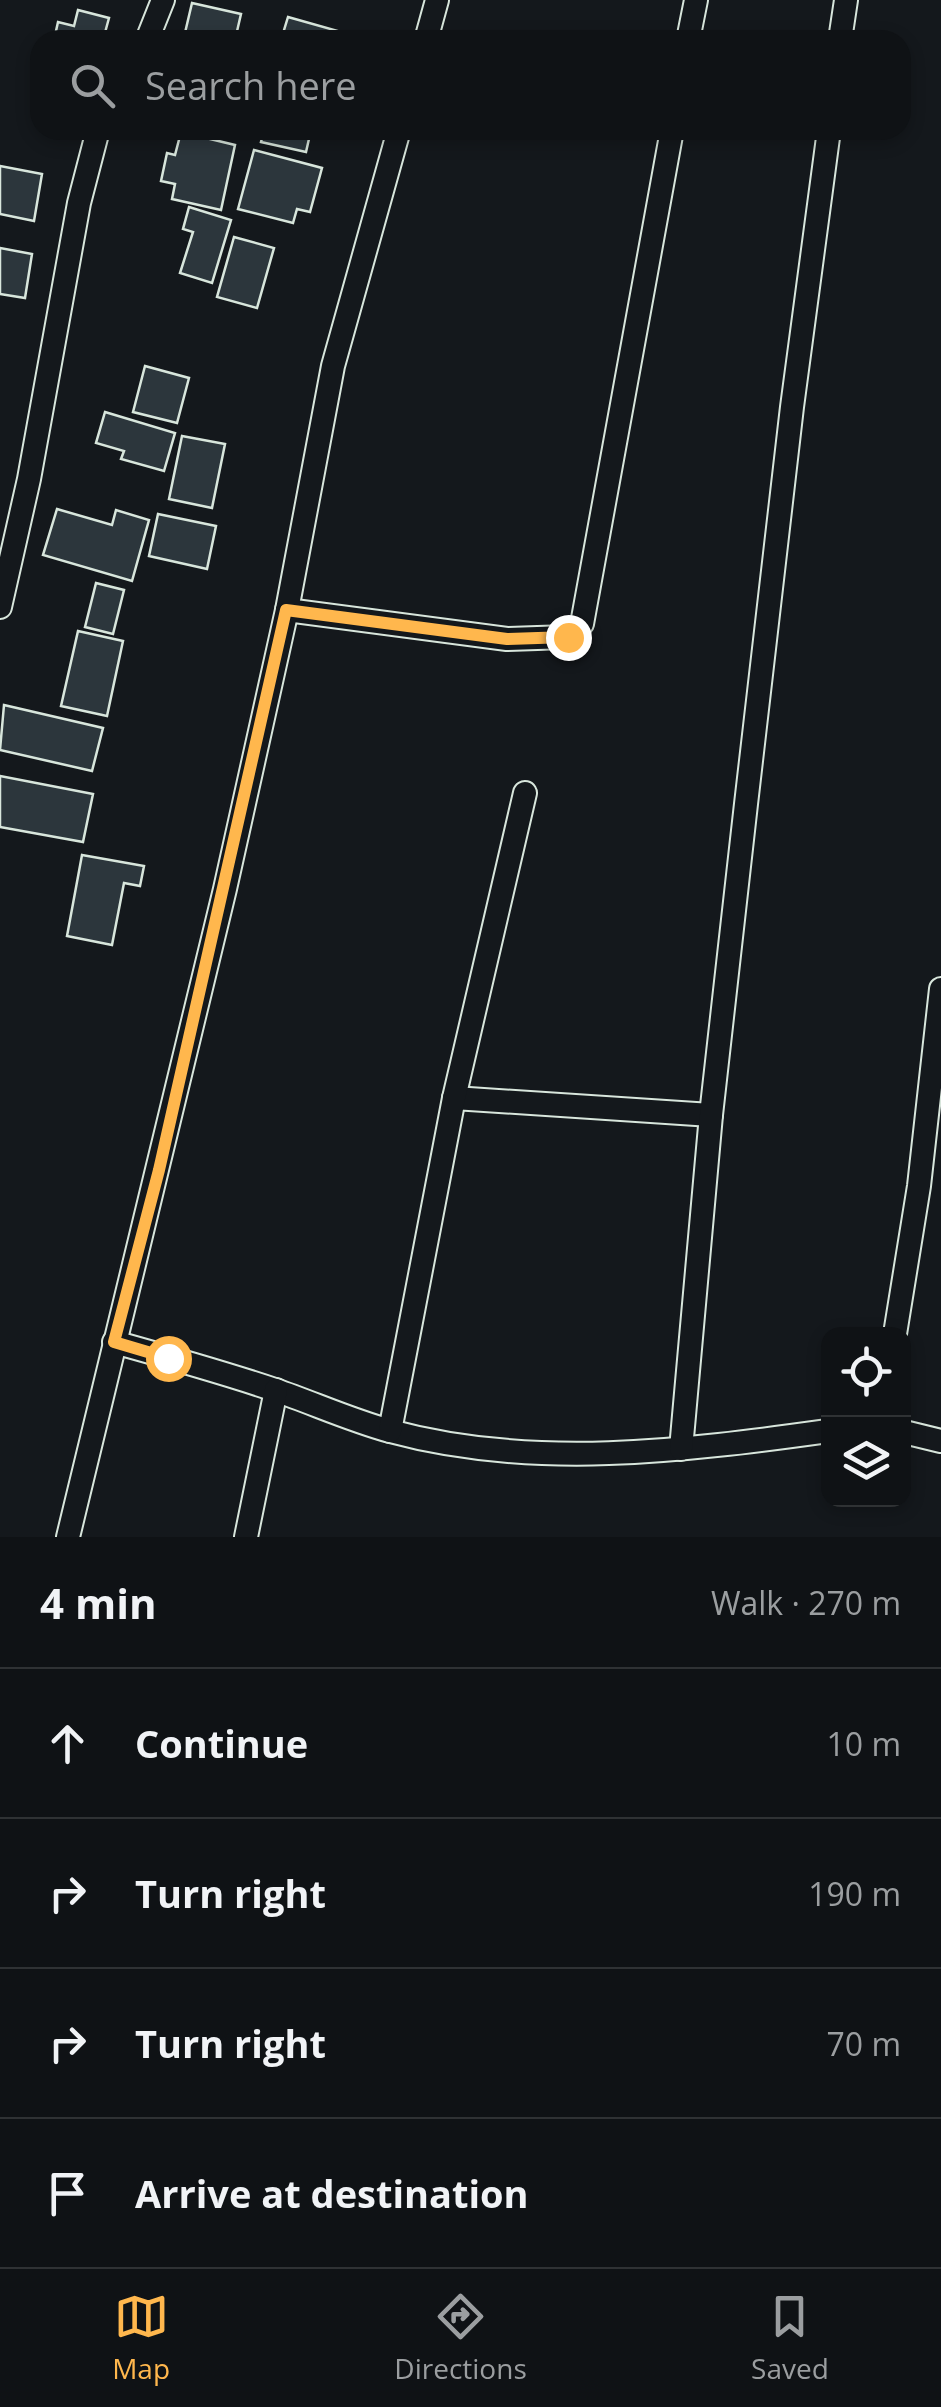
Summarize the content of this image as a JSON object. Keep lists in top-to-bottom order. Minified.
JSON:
{"page":{"search":"Search here","heading":["4 min","Walk · 270 m"],"list":[["Continue","10 m"],["Turn right","190 m"],["Turn right","70 m"],"Arrive at destination"],"nav":["Map","Directions","Saved"]}}
